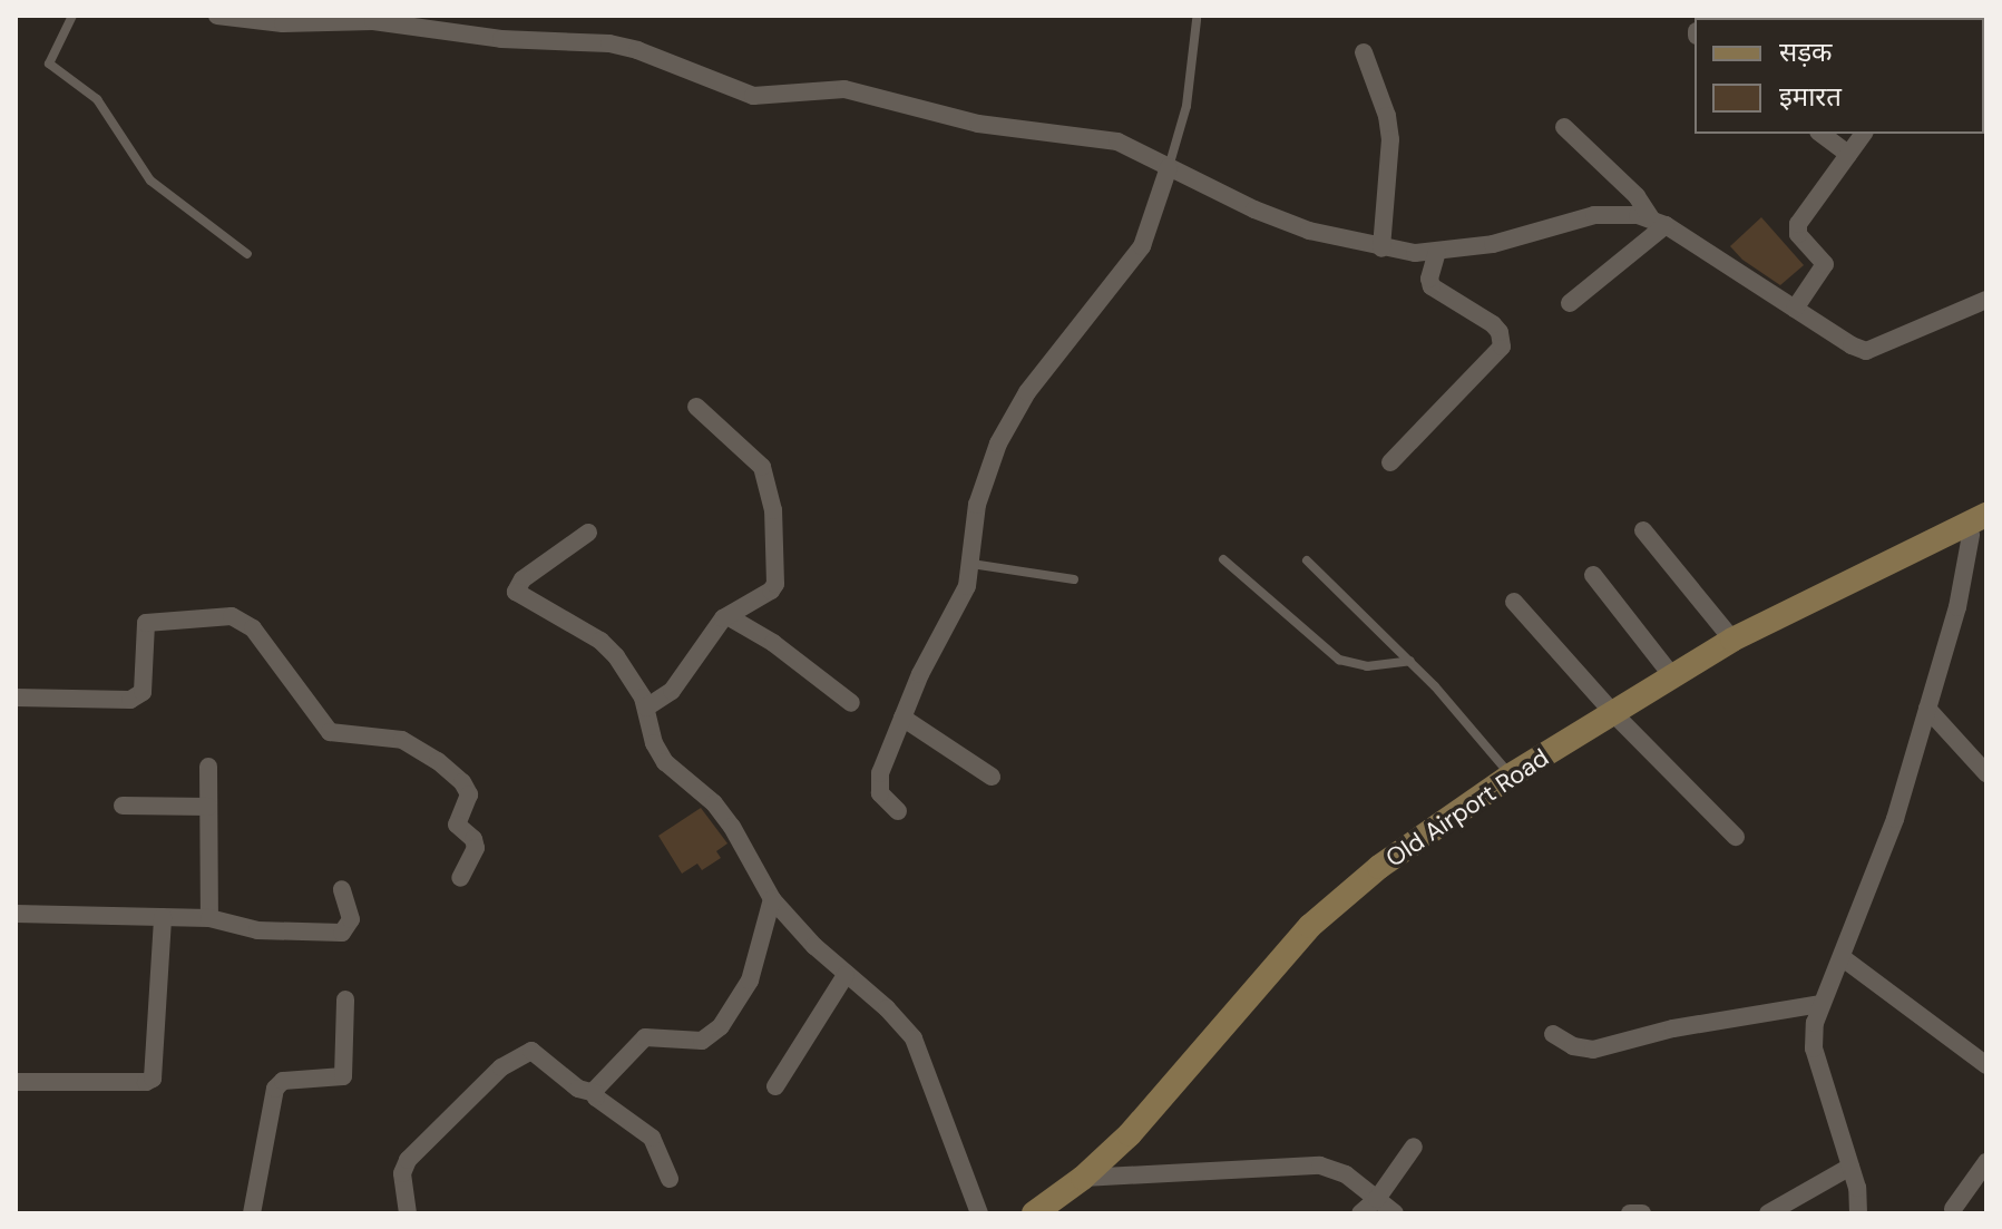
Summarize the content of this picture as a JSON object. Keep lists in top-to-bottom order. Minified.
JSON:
{"streets":{"main road":["Old Airport Road"]},"legend":["सड़क","इमारत"]}
